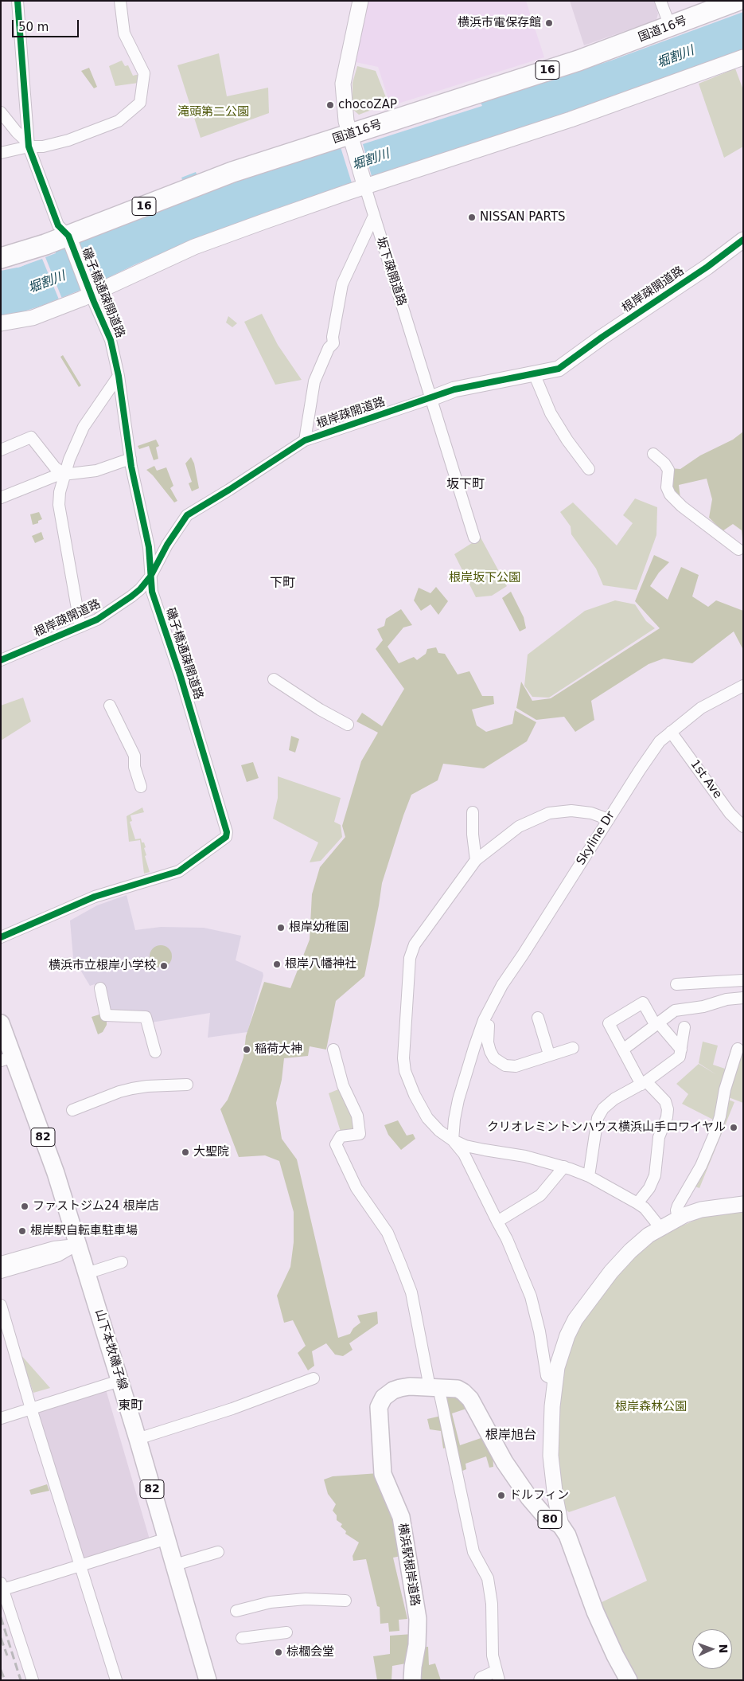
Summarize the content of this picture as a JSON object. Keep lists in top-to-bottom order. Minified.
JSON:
{"streets":{"highway":["国道16号","16"],"main road":["82","山下本牧磯子線","80","横浜駅根岸道路"],"street":["坂下疎開道路","根岸疎開道路","磯子橋通疎開道路","1st Ave","Skyline Dr"]},"crossings":[["国道16号","坂下疎開道路"],["国道16号","磯子橋通疎開道路"],["坂下疎開道路","根岸疎開道路"],["根岸疎開道路","磯子橋通疎開道路"],["1st Ave","Skyline Dr"],["80","横浜駅根岸道路"]],"districts":["坂下町","下町","東町","根岸旭台"],"water":["堀割川"],"parks":["滝頭第二公園","根岸坂下公園","根岸森林公園"],"places":["横浜市電保存館","chocoZAP","NISSAN PARTS","根岸幼稚園","根岸八幡神社","横浜市立根岸小学校","稲荷大神","クリオレミントンハウス横浜山手ロワイヤル","大聖院","ファストジム24 根岸店","根岸駅自転車駐車場","ドルフィン","棕櫚会堂"],"scale_bar":"50 m","north":"right"}
